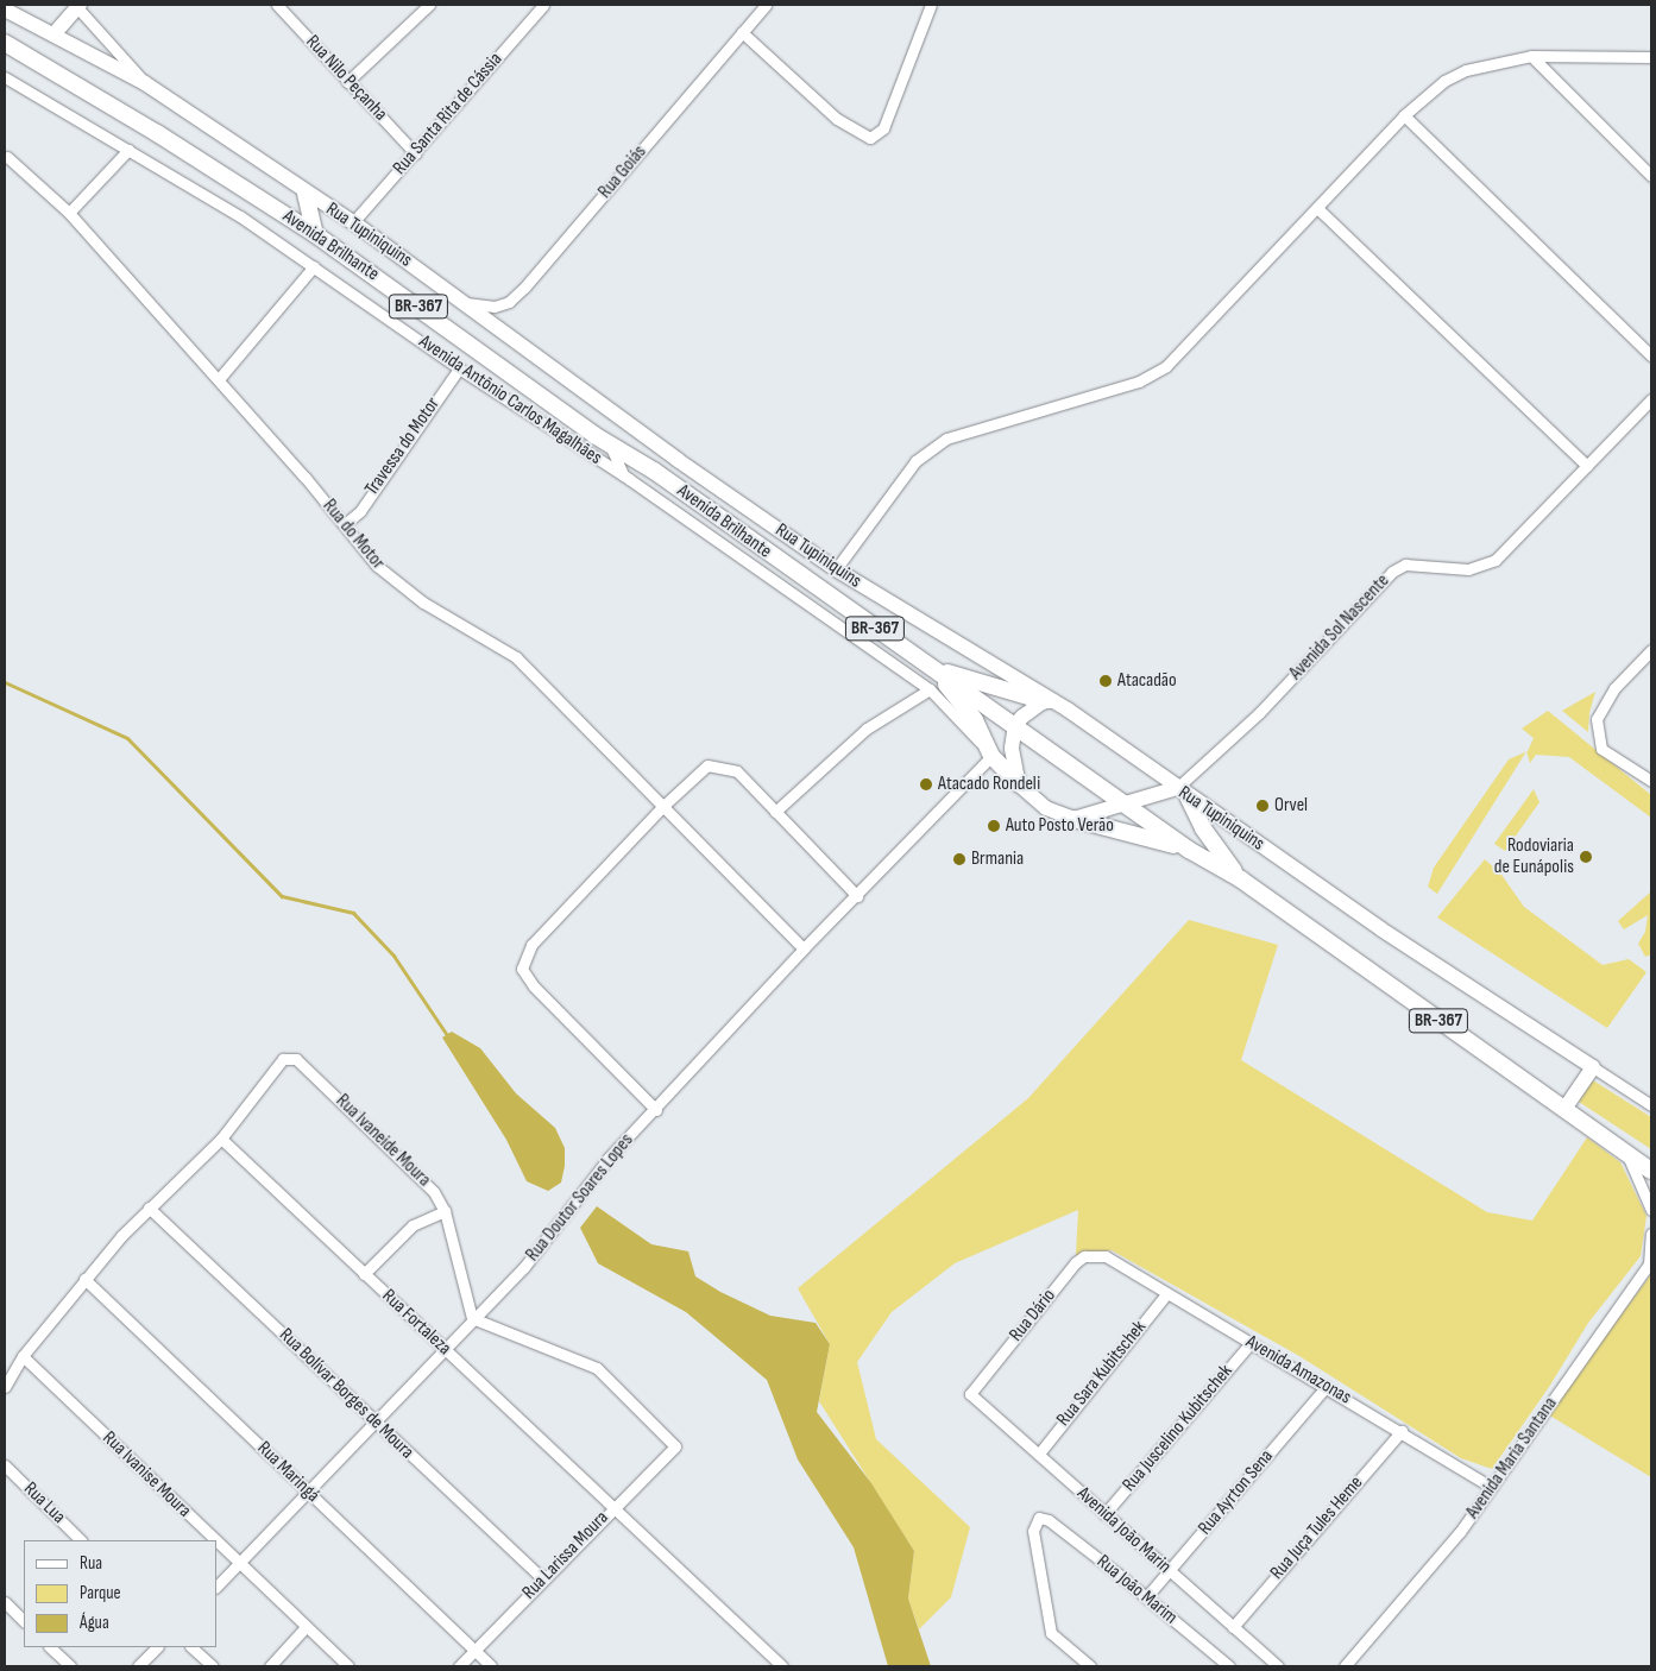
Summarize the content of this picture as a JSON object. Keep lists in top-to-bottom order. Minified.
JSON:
{"streets":{"main road":["Avenida Brilhante","BR-367"],"street":["Rua Nilo Peçanha","Rua Santa Rita de Cássia","Rua Goiás","Rua Tupiniquins","Avenida Antônio Carlos Magalhães","Travessa do Motor","Rua do Motor","Avenida Sol Nascente","Rua Ivaneide Moura","Rua Doutor Soares Lopes","Rua Dário","Rua Fortaleza","Avenida Amazonas","Rua Sara Kubitschek","Rua Bolívar Borges de Moura","Rua Juscelino Kubitschek","Avenida Maria Santana","Rua Maringá","Rua Ivanise Moura","Rua Ayrton Sena","Rua Lua","Rua Juça Tules Heme","Avenida João Marin","Rua Larissa Moura","Rua João Marim"]},"crossings":[["Rua Nilo Peçanha","Rua Santa Rita de Cássia"],["Rua Santa Rita de Cássia","Rua Tupiniquins"],["Rua Goiás","Rua Tupiniquins"],["Rua Tupiniquins","Avenida Sol Nascente"],["Avenida Brilhante","BR-367"],["Avenida Antônio Carlos Magalhães","Travessa do Motor"],["Avenida Antônio Carlos Magalhães","Rua Doutor Soares Lopes"],["Travessa do Motor","Rua do Motor"],["Rua do Motor","Rua Doutor Soares Lopes"],["Rua Ivaneide Moura","Rua Doutor Soares Lopes"],["Rua Ivaneide Moura","Rua Fortaleza"],["Rua Ivaneide Moura","Rua Larissa Moura"],["Rua Doutor Soares Lopes","Rua Fortaleza"],["Rua Doutor Soares Lopes","Rua Bolívar Borges de Moura"],["Rua Doutor Soares Lopes","Rua Maringá"],["Rua Doutor Soares Lopes","Rua Ivanise Moura"],["Rua Doutor Soares Lopes","Rua Larissa Moura"],["Rua Dário","Avenida Amazonas"],["Rua Dário","Avenida João Marin"],["Rua Fortaleza","Rua Larissa Moura"],["Avenida Amazonas","Rua Sara Kubitschek"],["Avenida Amazonas","Rua Juscelino Kubitschek"],["Avenida Amazonas","Avenida Maria Santana"],["Avenida Amazonas","Rua Ayrton Sena"],["Avenida Amazonas","Rua Juça Tules Heme"],["Rua Sara Kubitschek","Avenida João Marin"],["Rua Bolívar Borges de Moura","Rua Larissa Moura"],["Rua Juscelino Kubitschek","Avenida João Marin"],["Rua Maringá","Rua Larissa Moura"],["Rua Ayrton Sena","Avenida João Marin"],["Rua Ayrton Sena","Rua João Marim"],["Rua Juça Tules Heme","Avenida João Marin"]],"places":["Atacadão","Atacado Rondeli","Orvel","Auto Posto Verão","Rodoviaria de Eunápolis","Brmania"],"legend":["Rua","Parque","Água"]}
